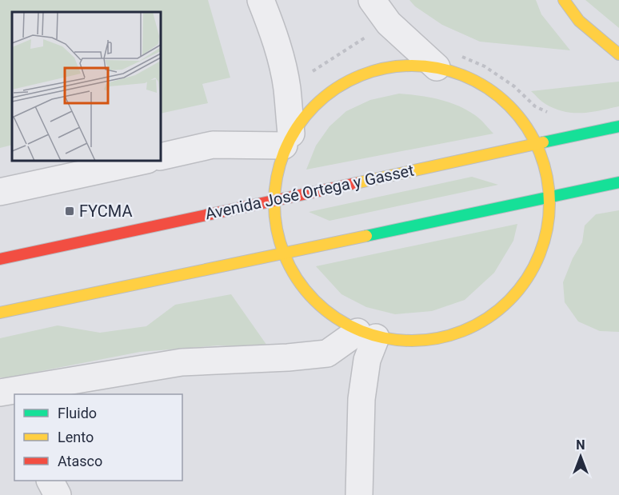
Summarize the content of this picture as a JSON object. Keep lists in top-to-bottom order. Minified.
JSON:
{"streets":{"main road":["Avenida José Ortega y Gasset"]},"places":{"transit":["FYCMA"]},"legend":["Fluido","Lento","Atasco"],"north":"top"}
